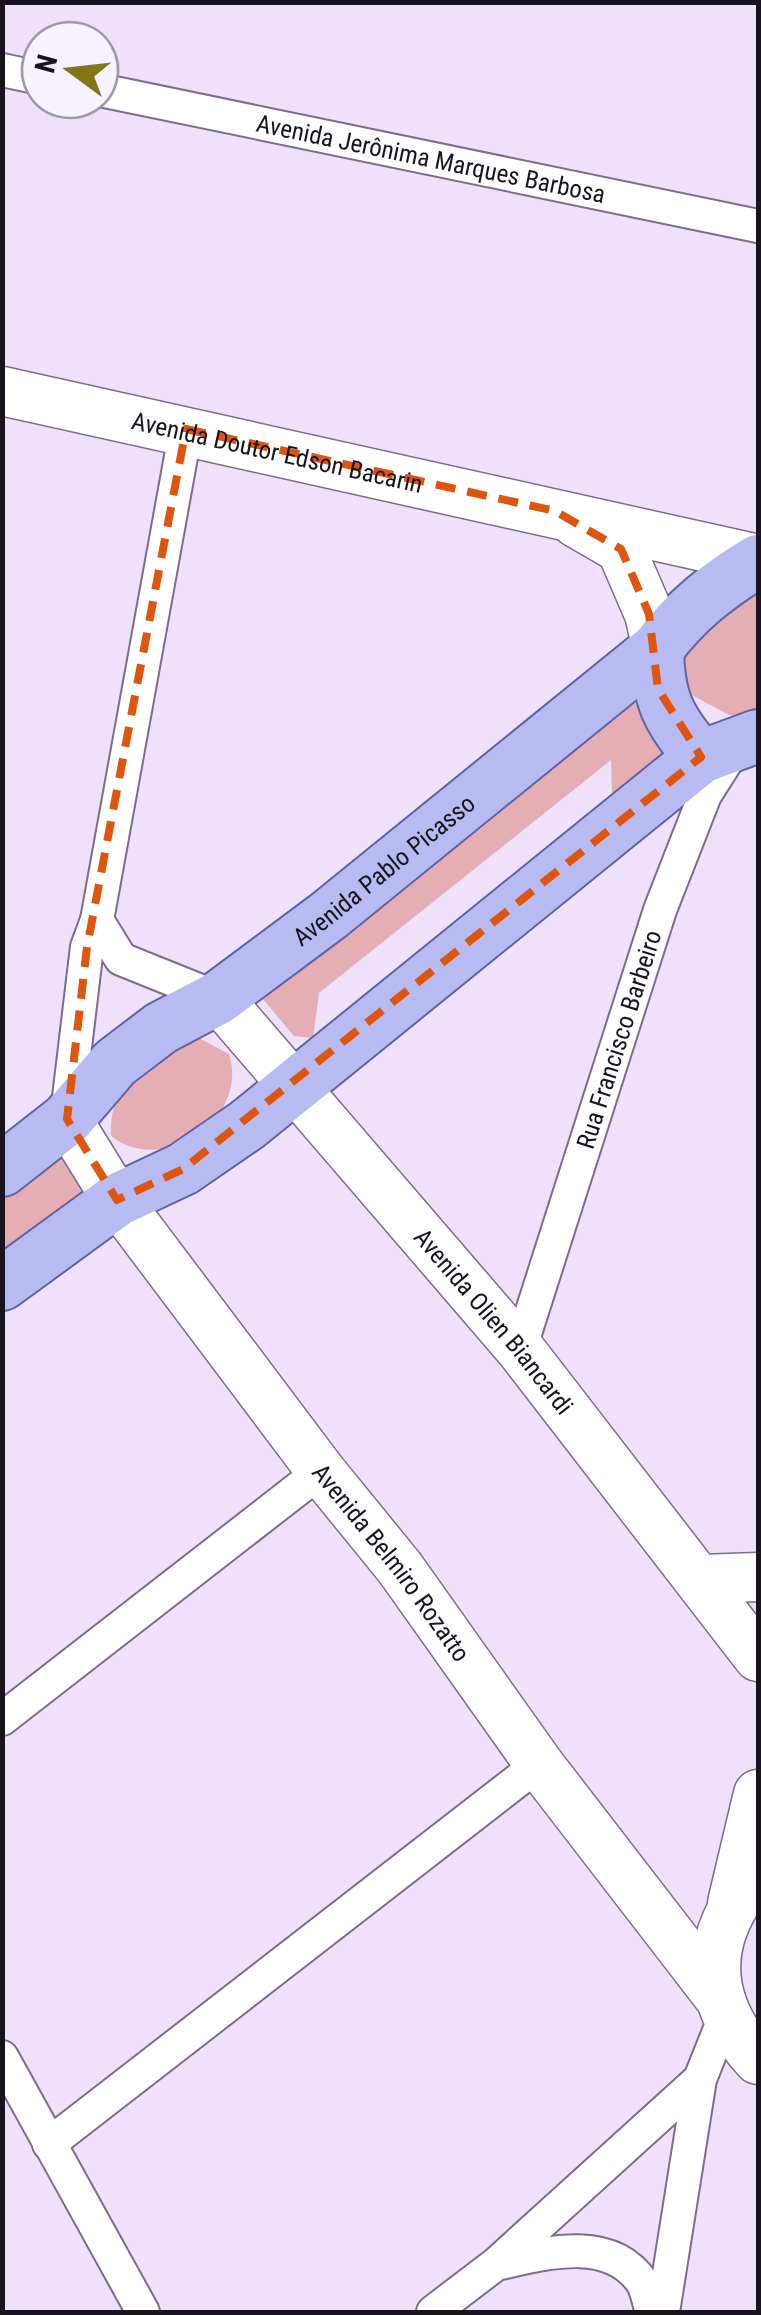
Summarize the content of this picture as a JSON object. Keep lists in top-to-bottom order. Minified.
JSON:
{"streets":{"main road":["Avenida Pablo Picasso"],"street":["Avenida Jerônima Marques Barbosa","Avenida Doutor Edson Bacarin","Rua Francisco Barbeiro","Avenida Olien Biancardi","Avenida Belmiro Rozatto"]},"crossings":[["Avenida Doutor Edson Bacarin","Avenida Pablo Picasso"],["Avenida Pablo Picasso","Avenida Olien Biancardi"],["Avenida Pablo Picasso","Avenida Belmiro Rozatto"],["Rua Francisco Barbeiro","Avenida Olien Biancardi"]],"north":"left"}
